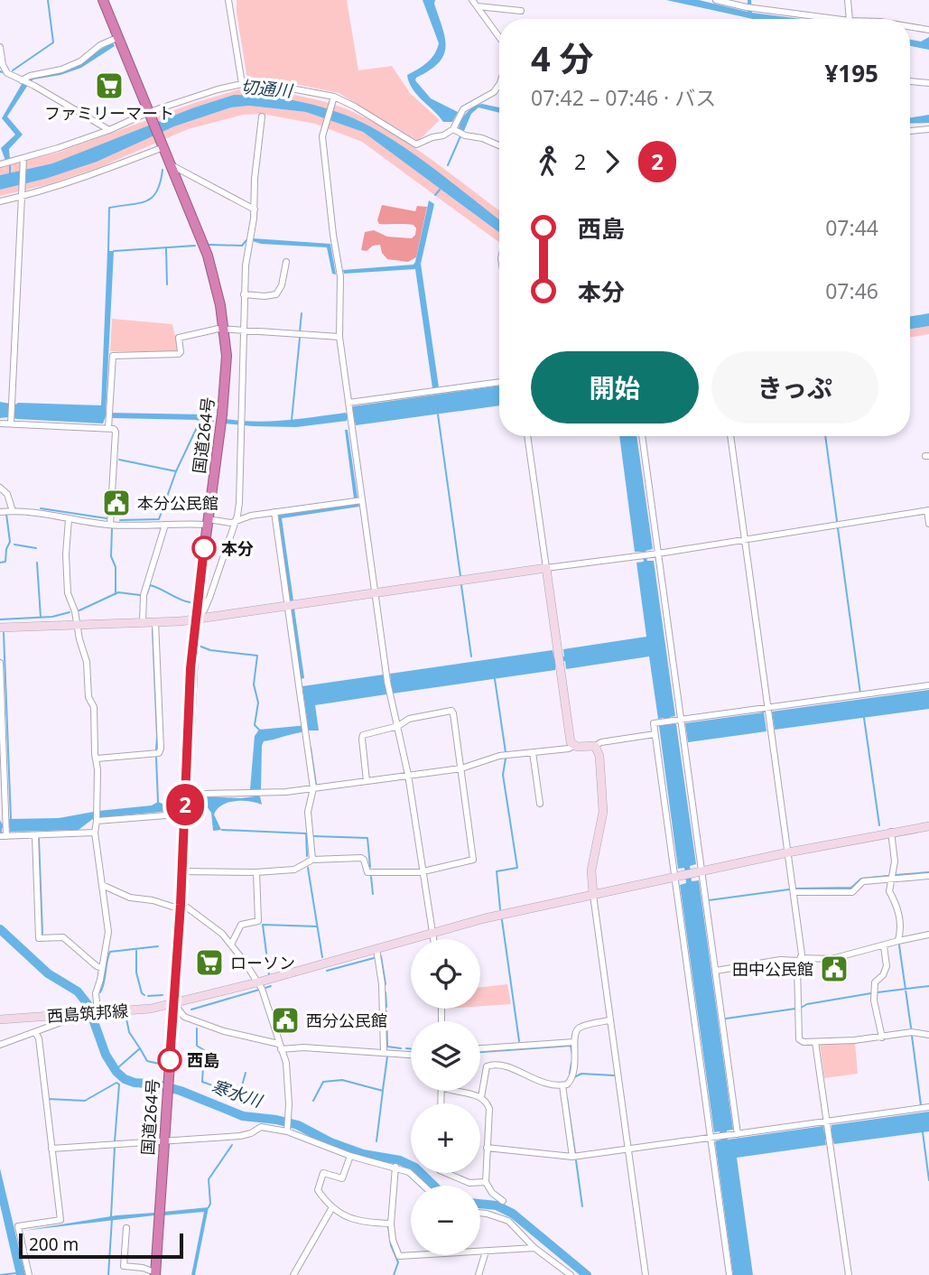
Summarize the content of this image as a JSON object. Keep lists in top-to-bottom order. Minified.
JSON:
{"streets":{"highway":["国道264号"],"street":["西島筑邦線"]},"crossings":[["国道264号","西島筑邦線"]],"water":["切通川","寒水川"],"places":{"supermarket":["ファミリーマート","ローソン"],"public building":["本分公民館","田中公民館","西分公民館"],"other":["本分","西島"]},"lines":["bus line 2"],"scale_bar":"200 m","page":{"on_map":"2","heading":["4 分","07:42 – 07:46 · バス","¥195"],"legs":["2","2"],"list":[{"name":"西島","value":"07:44"},{"name":"本分","value":"07:46"}],"buttons":["開始","きっぷ"],"map_buttons":["+","−"],"scale":"200 m"}}
